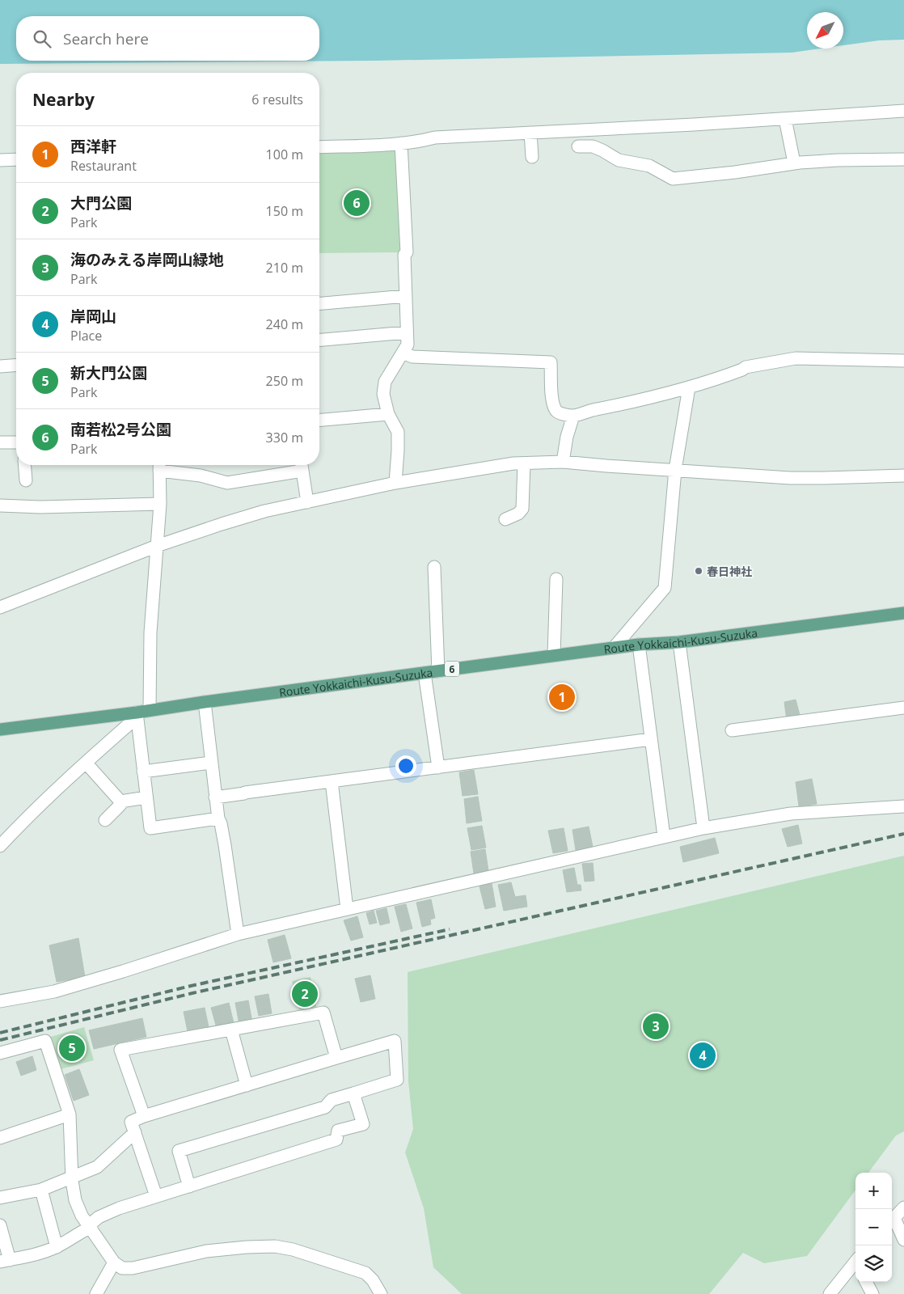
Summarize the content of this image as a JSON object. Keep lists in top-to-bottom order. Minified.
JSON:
{"streets":{"main road":["Route Yokkaichi-Kusu-Suzuka","6"]},"places":["春日神社"],"north":"bottom left","page":{"search":"Search here","heading":["Nearby","6 results"],"list":[{"mark":"1","name":"西洋軒","note":"Restaurant","value":"100 m"},{"mark":"2","name":"大門公園","note":"Park","value":"150 m"},{"mark":"3","name":"海のみえる岸岡山緑地","note":"Park","value":"210 m"},{"mark":"4","name":"岸岡山","note":"Place","value":"240 m"},{"mark":"5","name":"新大門公園","note":"Park","value":"250 m"},{"mark":"6","name":"南若松2号公園","note":"Park","value":"330 m"}],"pins":["6","1","2","3","5","4"],"map_buttons":["+","−"]}}
